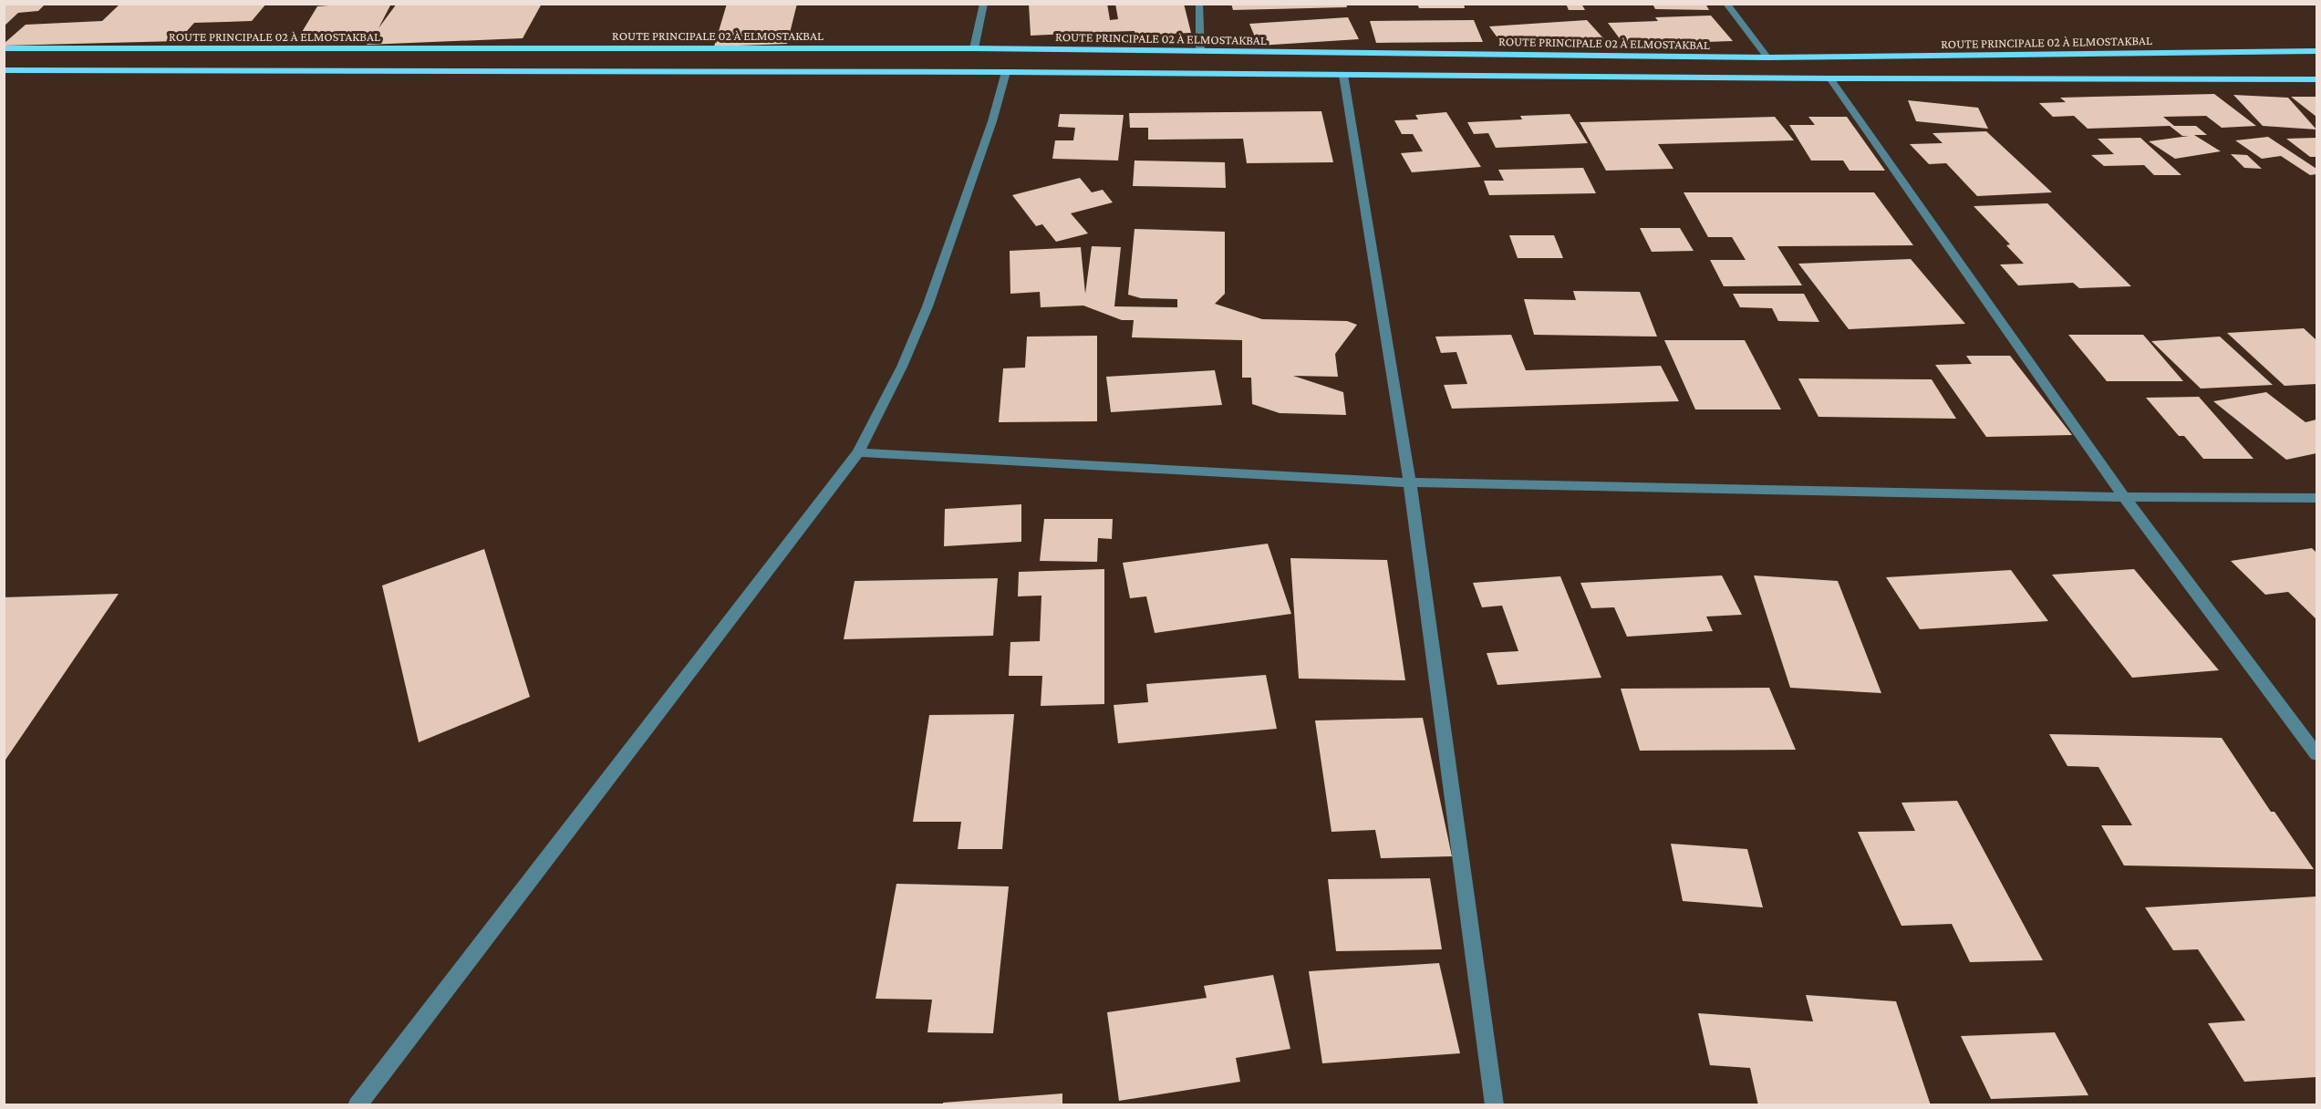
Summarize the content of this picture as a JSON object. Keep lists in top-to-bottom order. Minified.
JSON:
{"streets":{"main road":["ROUTE PRINCIPALE 02 À ELMOSTAKBAL"]}}
